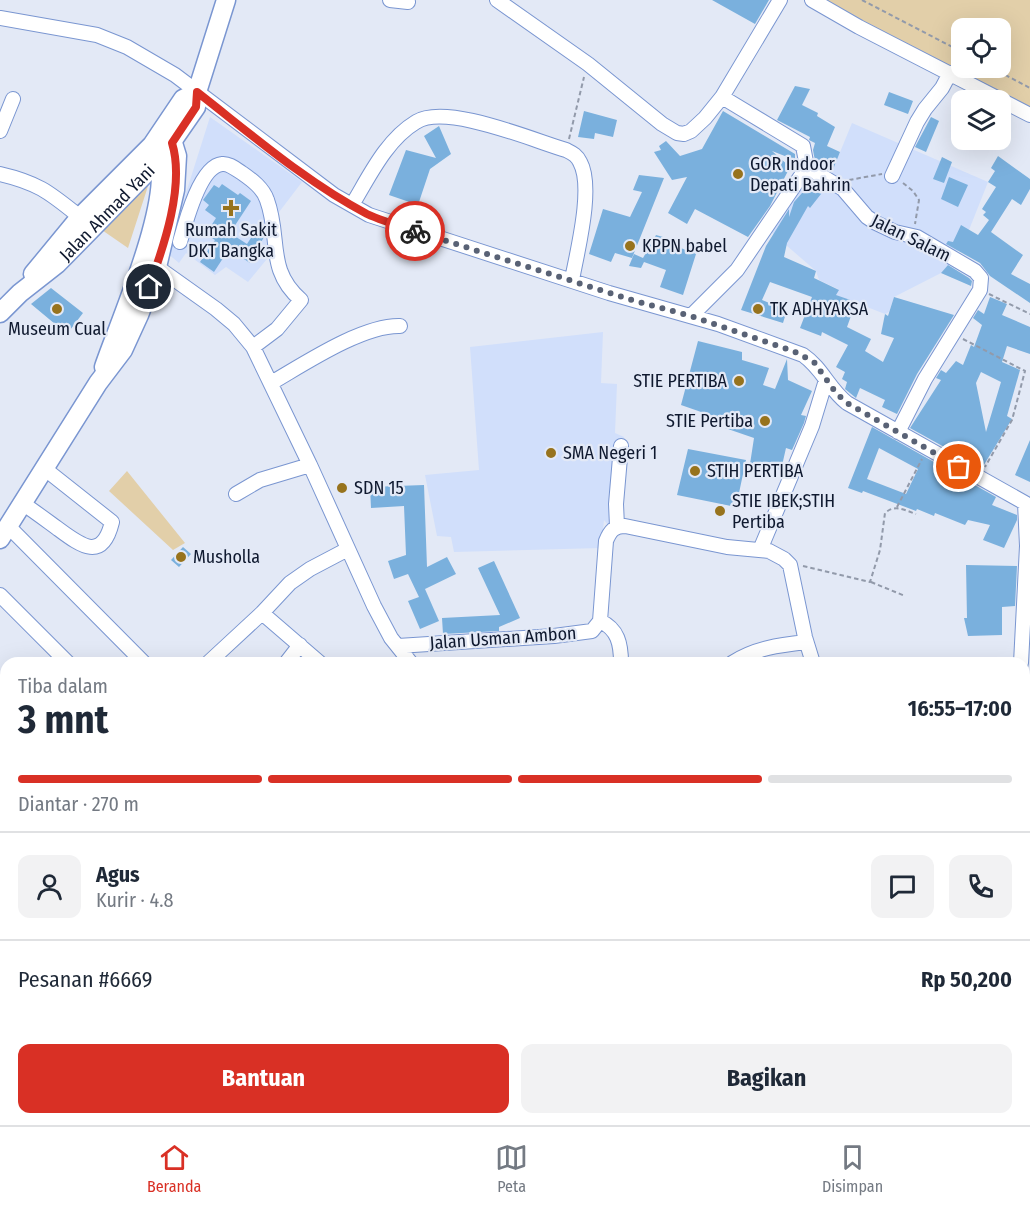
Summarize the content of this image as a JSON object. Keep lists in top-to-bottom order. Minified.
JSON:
{"streets":{"main road":["Jalan Ahmad Yani"],"street":["Jalan Salam","Jalan Usman Ambon"]},"places":{"other":["GOR Indoor Depati Bahrin","KPPN babel","Museum Cual","TK ADHYAKSA","STIE PERTIBA","STIE Pertiba","SMA Negeri 1","STIH PERTIBA","SDN 15","STIE IBEK;STIH Pertiba","Musholla"],"health":["Rumah Sakit DKT Bangka"]},"page":{"heading":["3 mnt","Tiba dalam","16:55–17:00"],"panel":["Agus","Kurir · 4.8","Pesanan #6669","Rp 50,200"],"bar":"Diantar · 270 m","buttons":["Bantuan","Bagikan"],"tabs":["Beranda","Peta","Disimpan"]}}
